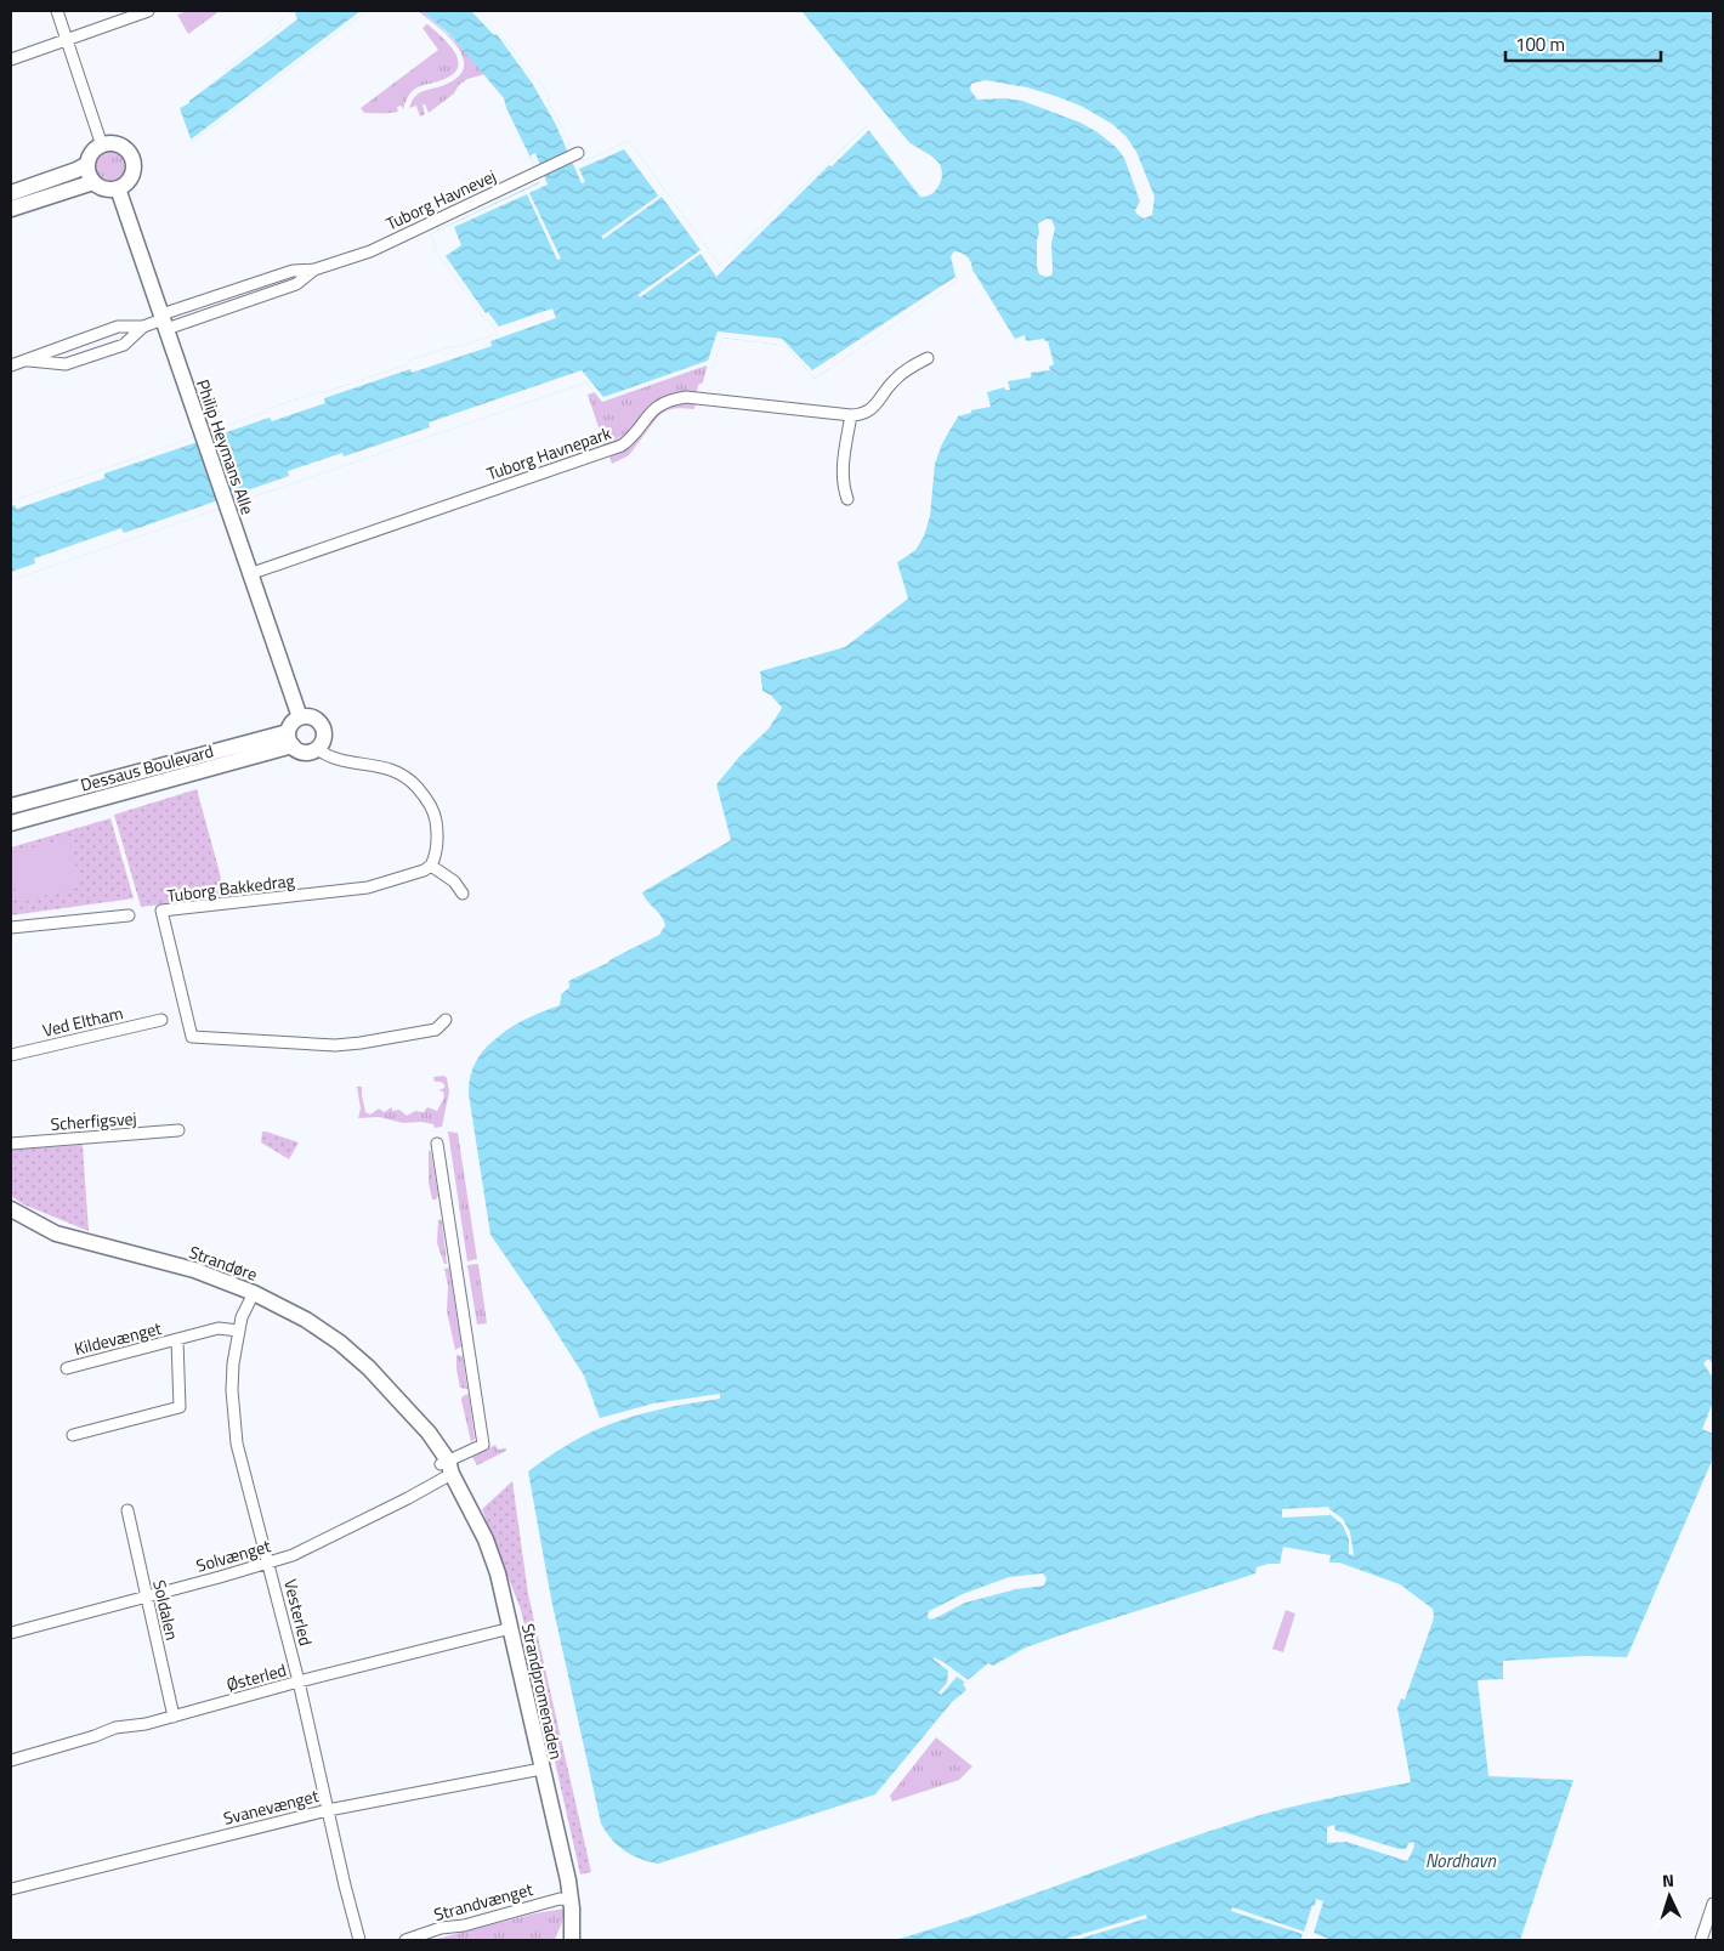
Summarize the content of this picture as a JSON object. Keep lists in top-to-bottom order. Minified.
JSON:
{"streets":{"street":["Tuborg Havnevej","Philip Heymans Alle","Tuborg Havnepark","Dessaus Boulevard","Tuborg Bakkedrag","Ved Eltham","Scherfigsvej","Strandøre","Kildevænget","Solvænget","Soldalen","Vesterled","Østerled","Strandpromenaden","Svanevænget","Strandvænget"]},"crossings":[["Tuborg Havnevej","Philip Heymans Alle"],["Philip Heymans Alle","Tuborg Havnepark"],["Philip Heymans Alle","Dessaus Boulevard"],["Strandøre","Solvænget"],["Strandøre","Vesterled"],["Strandøre","Strandpromenaden"],["Kildevænget","Vesterled"],["Solvænget","Soldalen"],["Solvænget","Vesterled"],["Solvænget","Strandpromenaden"],["Soldalen","Østerled"],["Vesterled","Østerled"],["Vesterled","Svanevænget"],["Østerled","Strandpromenaden"],["Strandpromenaden","Svanevænget"],["Strandpromenaden","Strandvænget"]],"water":["Nordhavn"],"scale_bar":"100 m","north":"top"}
